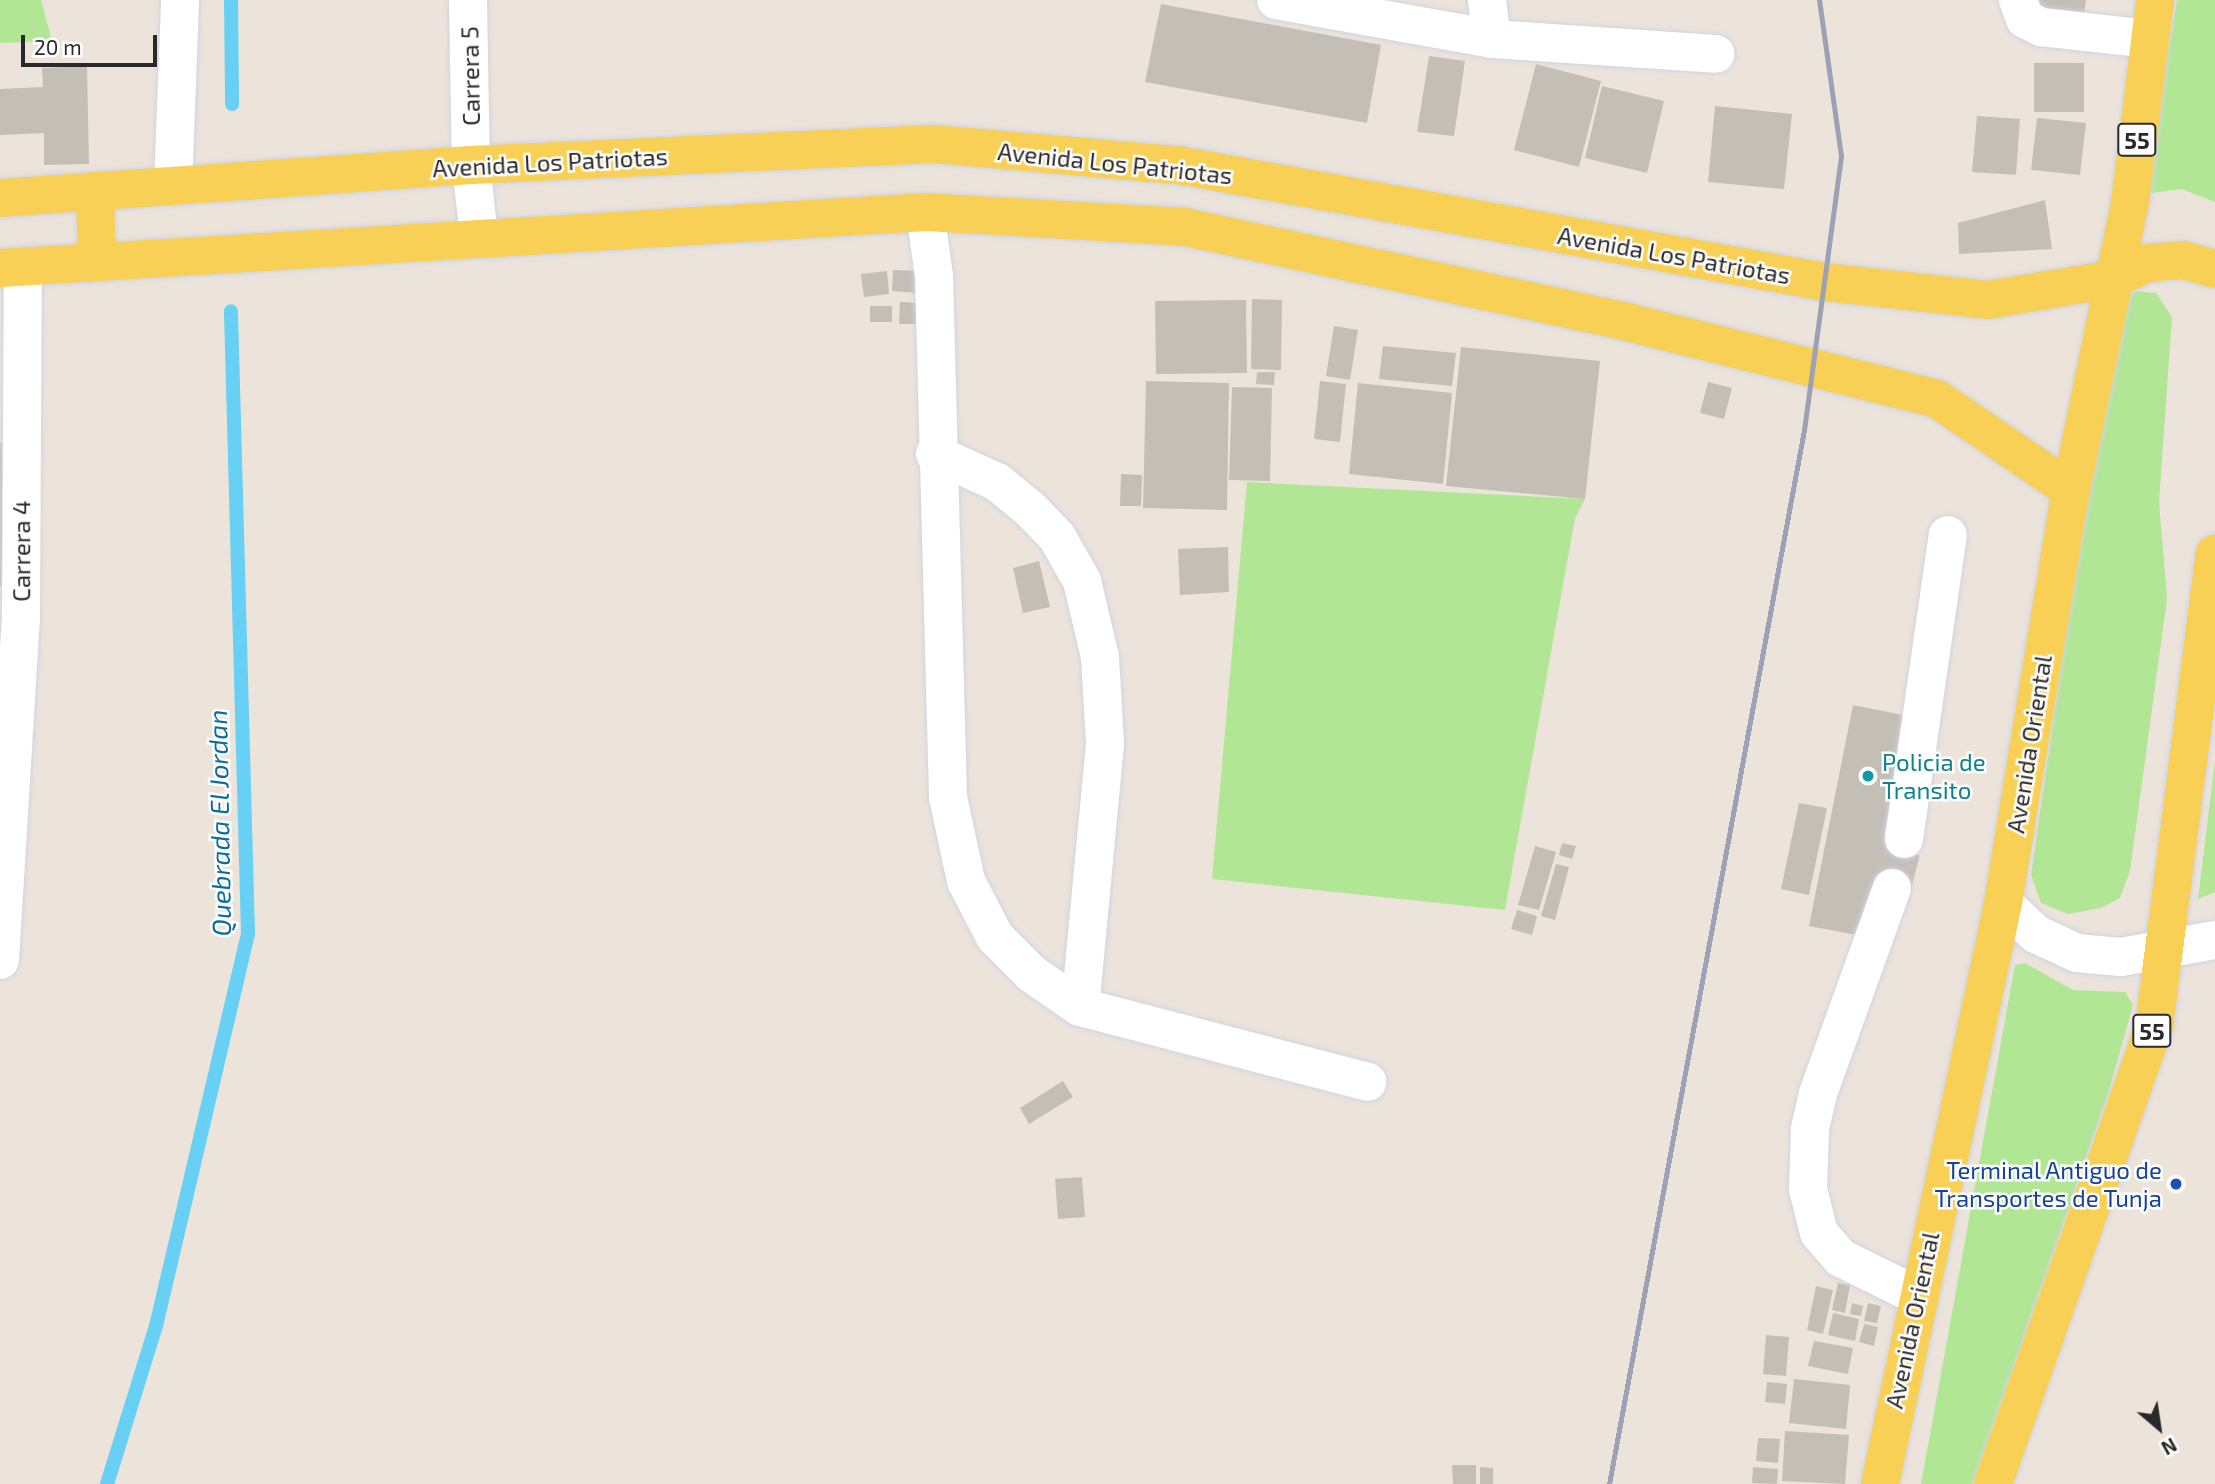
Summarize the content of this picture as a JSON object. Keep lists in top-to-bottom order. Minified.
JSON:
{"streets":{"main road":["55","Avenida Los Patriotas","Avenida Oriental"],"street":["Carrera 5","Carrera 4"]},"crossings":[["Carrera 5","Avenida Los Patriotas"],["Avenida Los Patriotas","Avenida Oriental"]],"water":["Quebrada El Jordan"],"places":["Policia de Transito","Terminal Antiguo de Transportes de Tunja"],"scale_bar":"20 m","north":"bottom right"}
